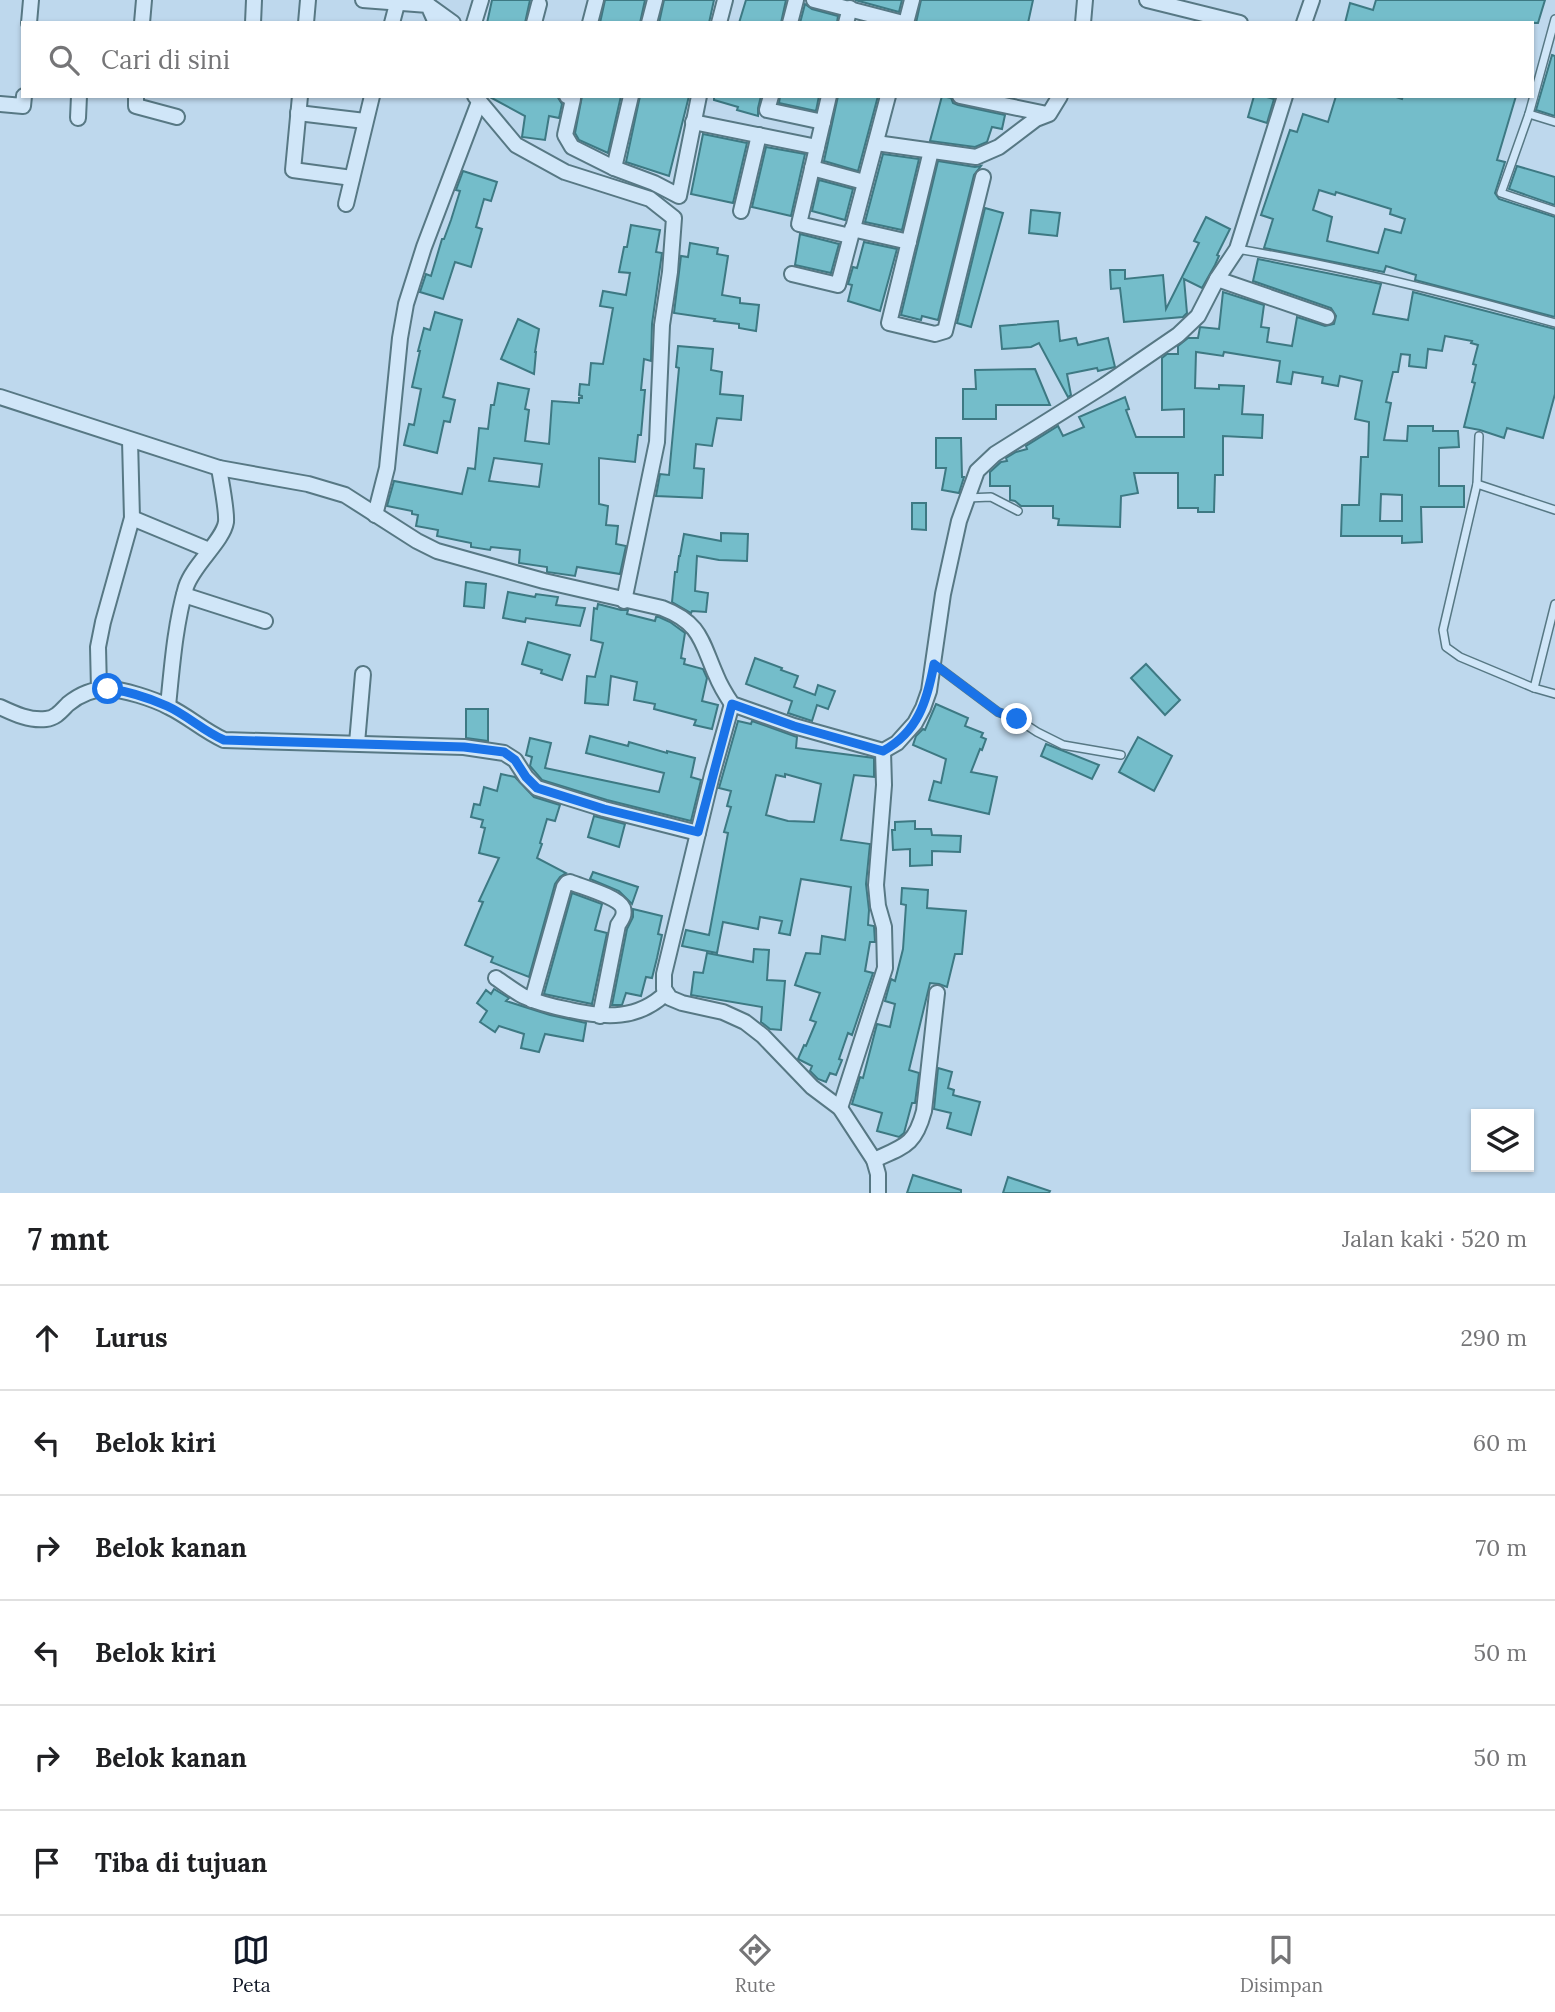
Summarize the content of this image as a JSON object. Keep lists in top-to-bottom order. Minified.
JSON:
{"page":{"search":"Cari di sini","heading":["7 mnt","Jalan kaki · 520 m"],"list":[["Lurus","290 m"],["Belok kiri","60 m"],["Belok kanan","70 m"],["Belok kiri","50 m"],["Belok kanan","50 m"],"Tiba di tujuan"],"nav":["Peta","Rute","Disimpan"]}}
